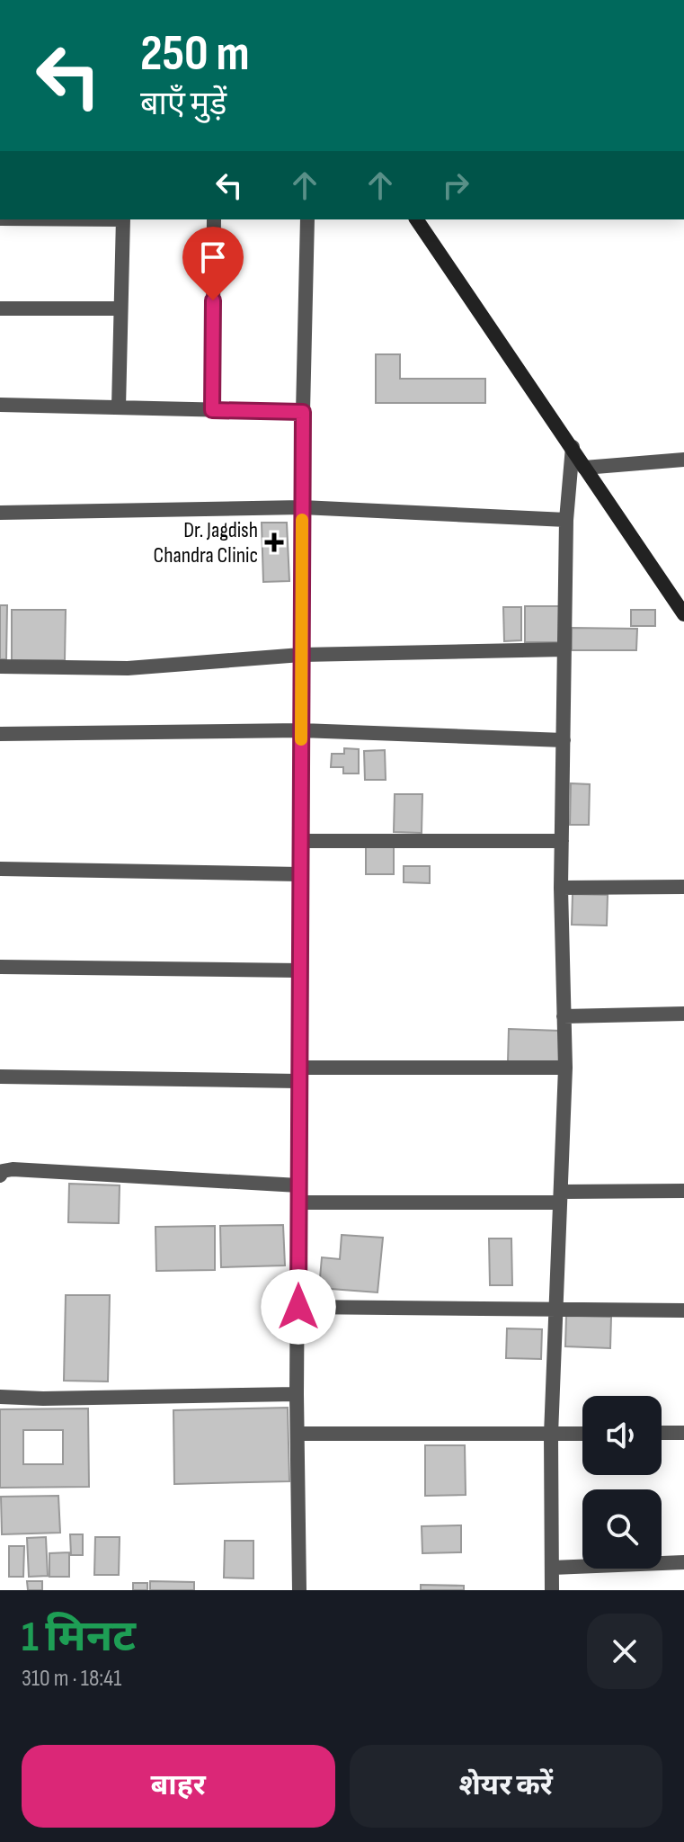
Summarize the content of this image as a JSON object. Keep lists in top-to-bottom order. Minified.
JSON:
{"places":{"health":["Dr. Jagdish Chandra Clinic"]},"page":{"turn":["250 m","बाएँ मुड़ें"],"heading":["1 मिनट","310 m · 18:41"],"buttons":["बाहर","शेयर करें"]}}
